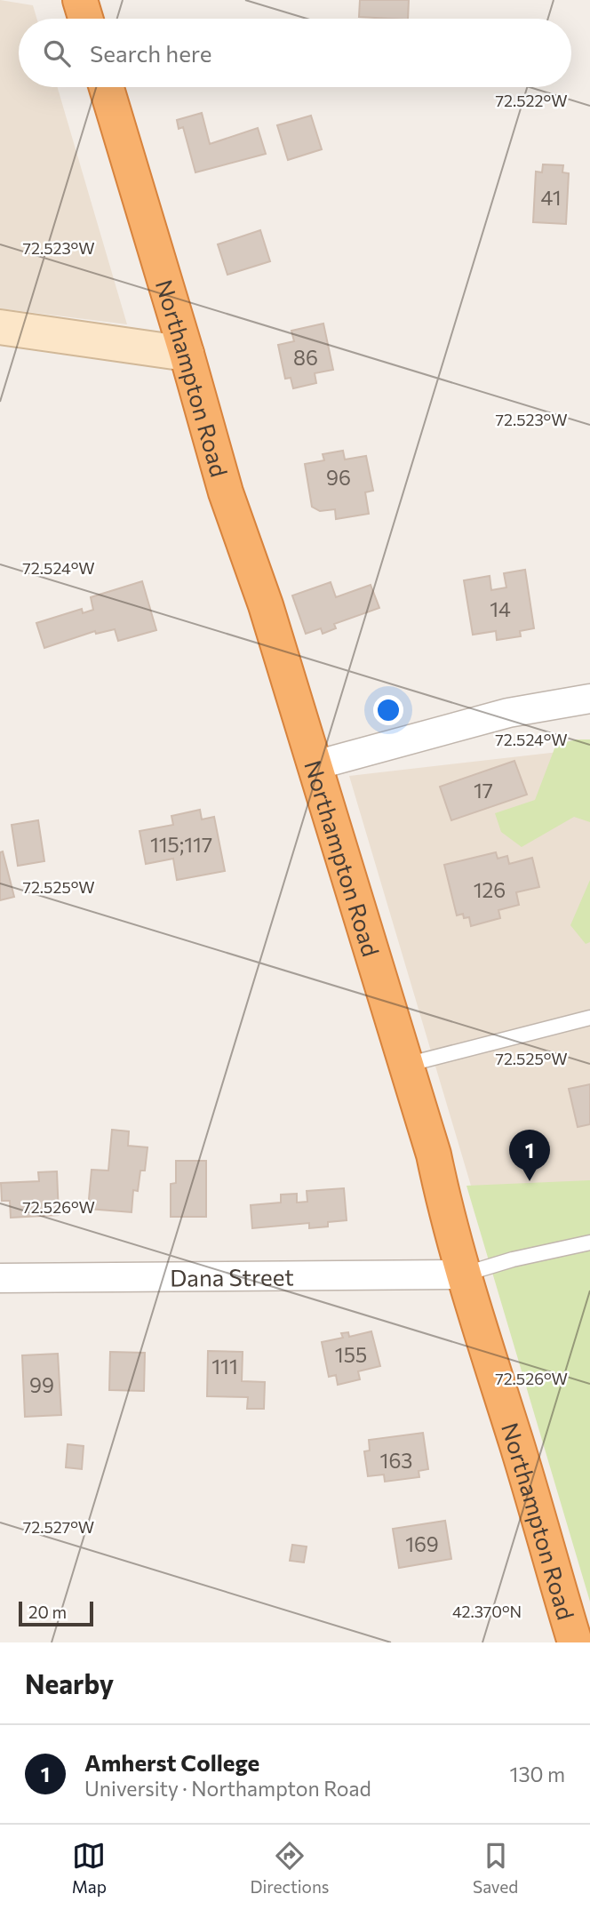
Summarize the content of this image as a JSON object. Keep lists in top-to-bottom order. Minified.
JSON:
{"streets":{"highway":["Northampton Road"],"street":["Dana Street"]},"crossings":[["Northampton Road","Dana Street"]],"house_numbers":["41","86","96","14","17","115;117","126","155","111","99","163","169"],"scale_bar":"20 m","page":{"search":"Search here","pins":"1","scale":"20 m","heading":"Nearby","list":[{"mark":"1","name":"Amherst College","note":"University · Northampton Road","value":"130 m"}],"nav":["Map","Directions","Saved"]},"coordinates":["72.522°W","72.523°W","72.524°W","72.525°W","72.526°W","72.527°W","42.370°N"]}
